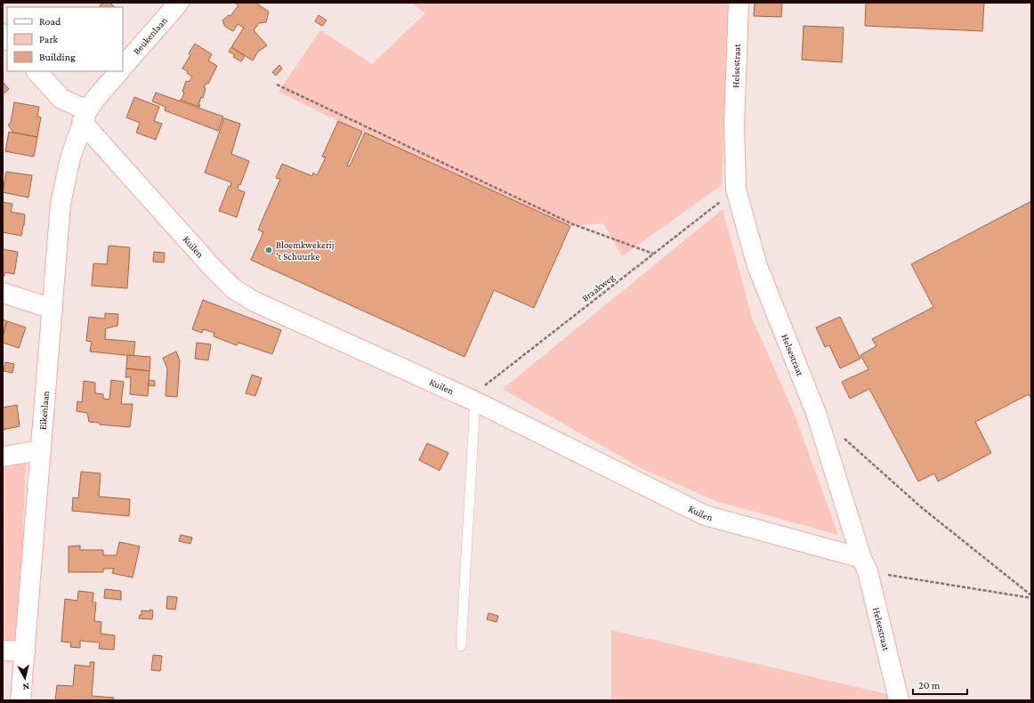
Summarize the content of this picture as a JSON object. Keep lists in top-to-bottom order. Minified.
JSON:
{"streets":{"street":["Beukenlaan","Helsestraat","Kuilen","Eikenlaan"],"path":["Braakweg"]},"crossings":[["Helsestraat","Kuilen"],["Helsestraat","Braakweg"],["Kuilen","Braakweg"],["Kuilen","Eikenlaan"]],"places":["Bloemkwekerij 't Schuurke"],"legend":["Road","Park","Building"],"scale_bar":"20 m","north":"bottom"}
